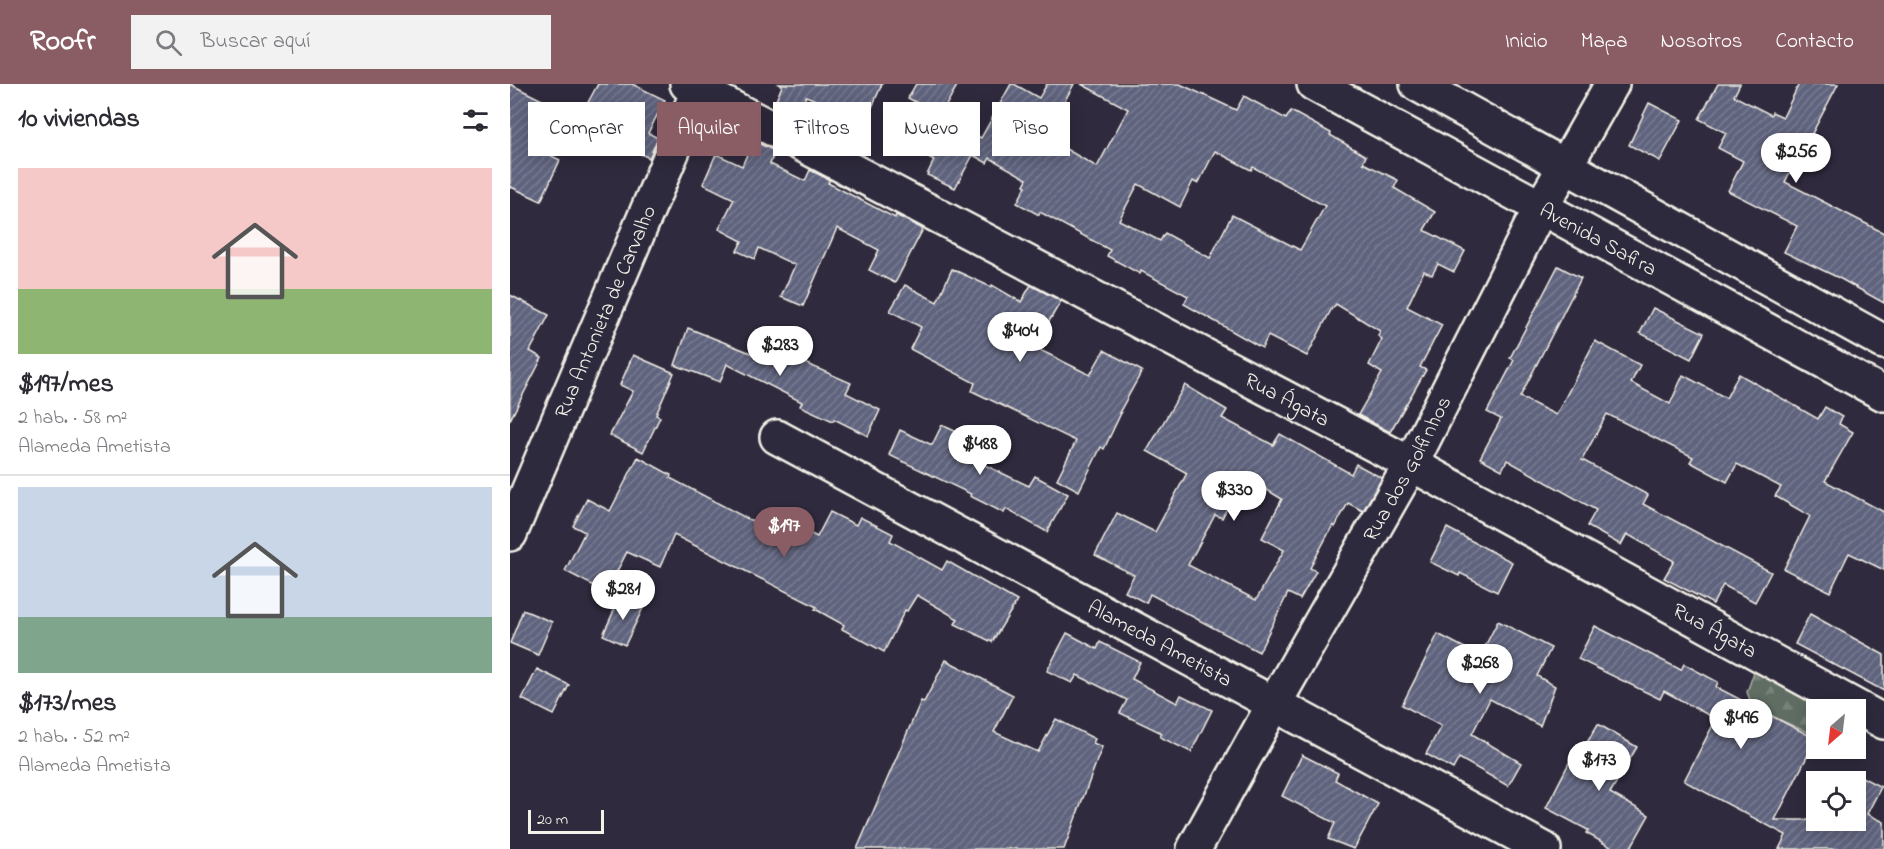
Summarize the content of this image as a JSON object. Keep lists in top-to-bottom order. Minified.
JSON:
{"streets":{"street":["Avenida Safira","Rua Antonieta de Carvalho","Rua Ágata","Rua dos Golfinhos","Alameda Ametista"]},"crossings":[["Avenida Safira","Rua dos Golfinhos"],["Rua Antonieta de Carvalho","Rua Ágata"],["Rua Ágata","Rua dos Golfinhos"],["Rua dos Golfinhos","Alameda Ametista"]],"scale_bar":"20 m","north":"bottom left","page":{"header":"Roofr","search":"Buscar aquí","nav":["Inicio","Mapa","Nosotros","Contacto"],"heading":"10 viviendas","chip":["Comprar","Alquilar","Filtros","Nuevo","Piso"],"price":["$256","$404","$283","$488","$330","$197","$281","$268","$496","$173"],"list":[{"name":"$197/mes","note":"2 hab. · 58 m² · Alameda Ametista"},{"name":"$173/mes","note":"2 hab. · 52 m² · Alameda Ametista"}],"scale":"20 m"}}
